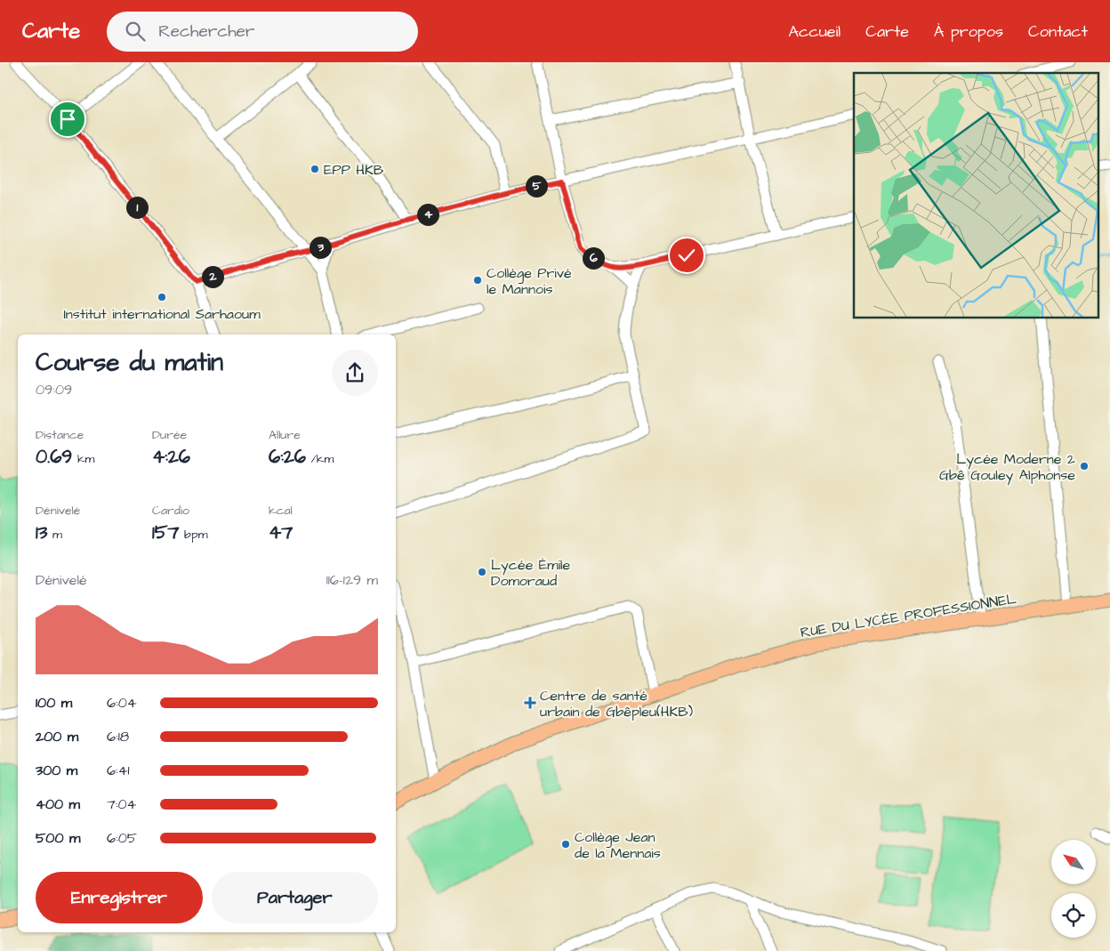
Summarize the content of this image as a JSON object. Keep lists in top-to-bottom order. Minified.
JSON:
{"streets":{"main road":["RUE DU LYCÉE PROFESSIONNEL"]},"places":{"other":["EPP HKB","Collège Privé le Mannois","Institut international Sarhaoum","Lycée Moderne 2 Gbê Gouley Alphonse","Lycée Émile Domoraud","Collège Jean de la Mennais"],"health":["Centre de santé urbain de Gbêpleu(HKB)"]},"north":"top left","page":{"header":"Carte","search":"Rechercher","nav":["Accueil","Carte","À propos","Contact"],"pins":["5","1","4","3","6","2"],"heading":["Course du matin","09:09"],"stats":[["Distance","0.69 km"],["Durée","4:26"],["Allure","6:26 /km"],["Dénivelé","13 m"],["Cardio","157 bpm"],["kcal","47"]],"chart":["Dénivelé","116–129 m"],"list":[{"name":"100 m","note":"6:04"},{"name":"200 m","note":"6:18"},{"name":"300 m","note":"6:41"},{"name":"400 m","note":"7:04"},{"name":"500 m","note":"6:05"}],"buttons":["Enregistrer","Partager"]}}
